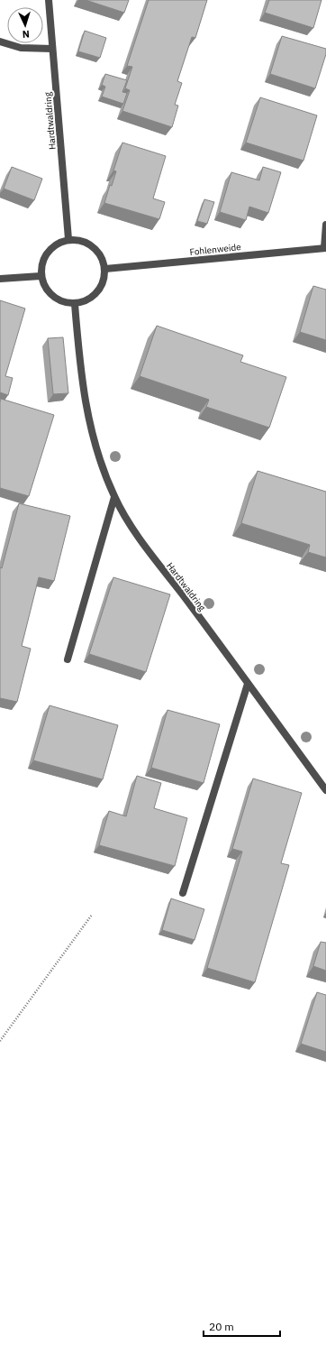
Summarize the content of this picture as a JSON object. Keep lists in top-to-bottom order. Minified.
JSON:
{"streets":{"street":["Hardtwaldring","Fohlenweide"]},"crossings":[["Hardtwaldring","Fohlenweide"]],"scale_bar":"20 m","north":"bottom"}
